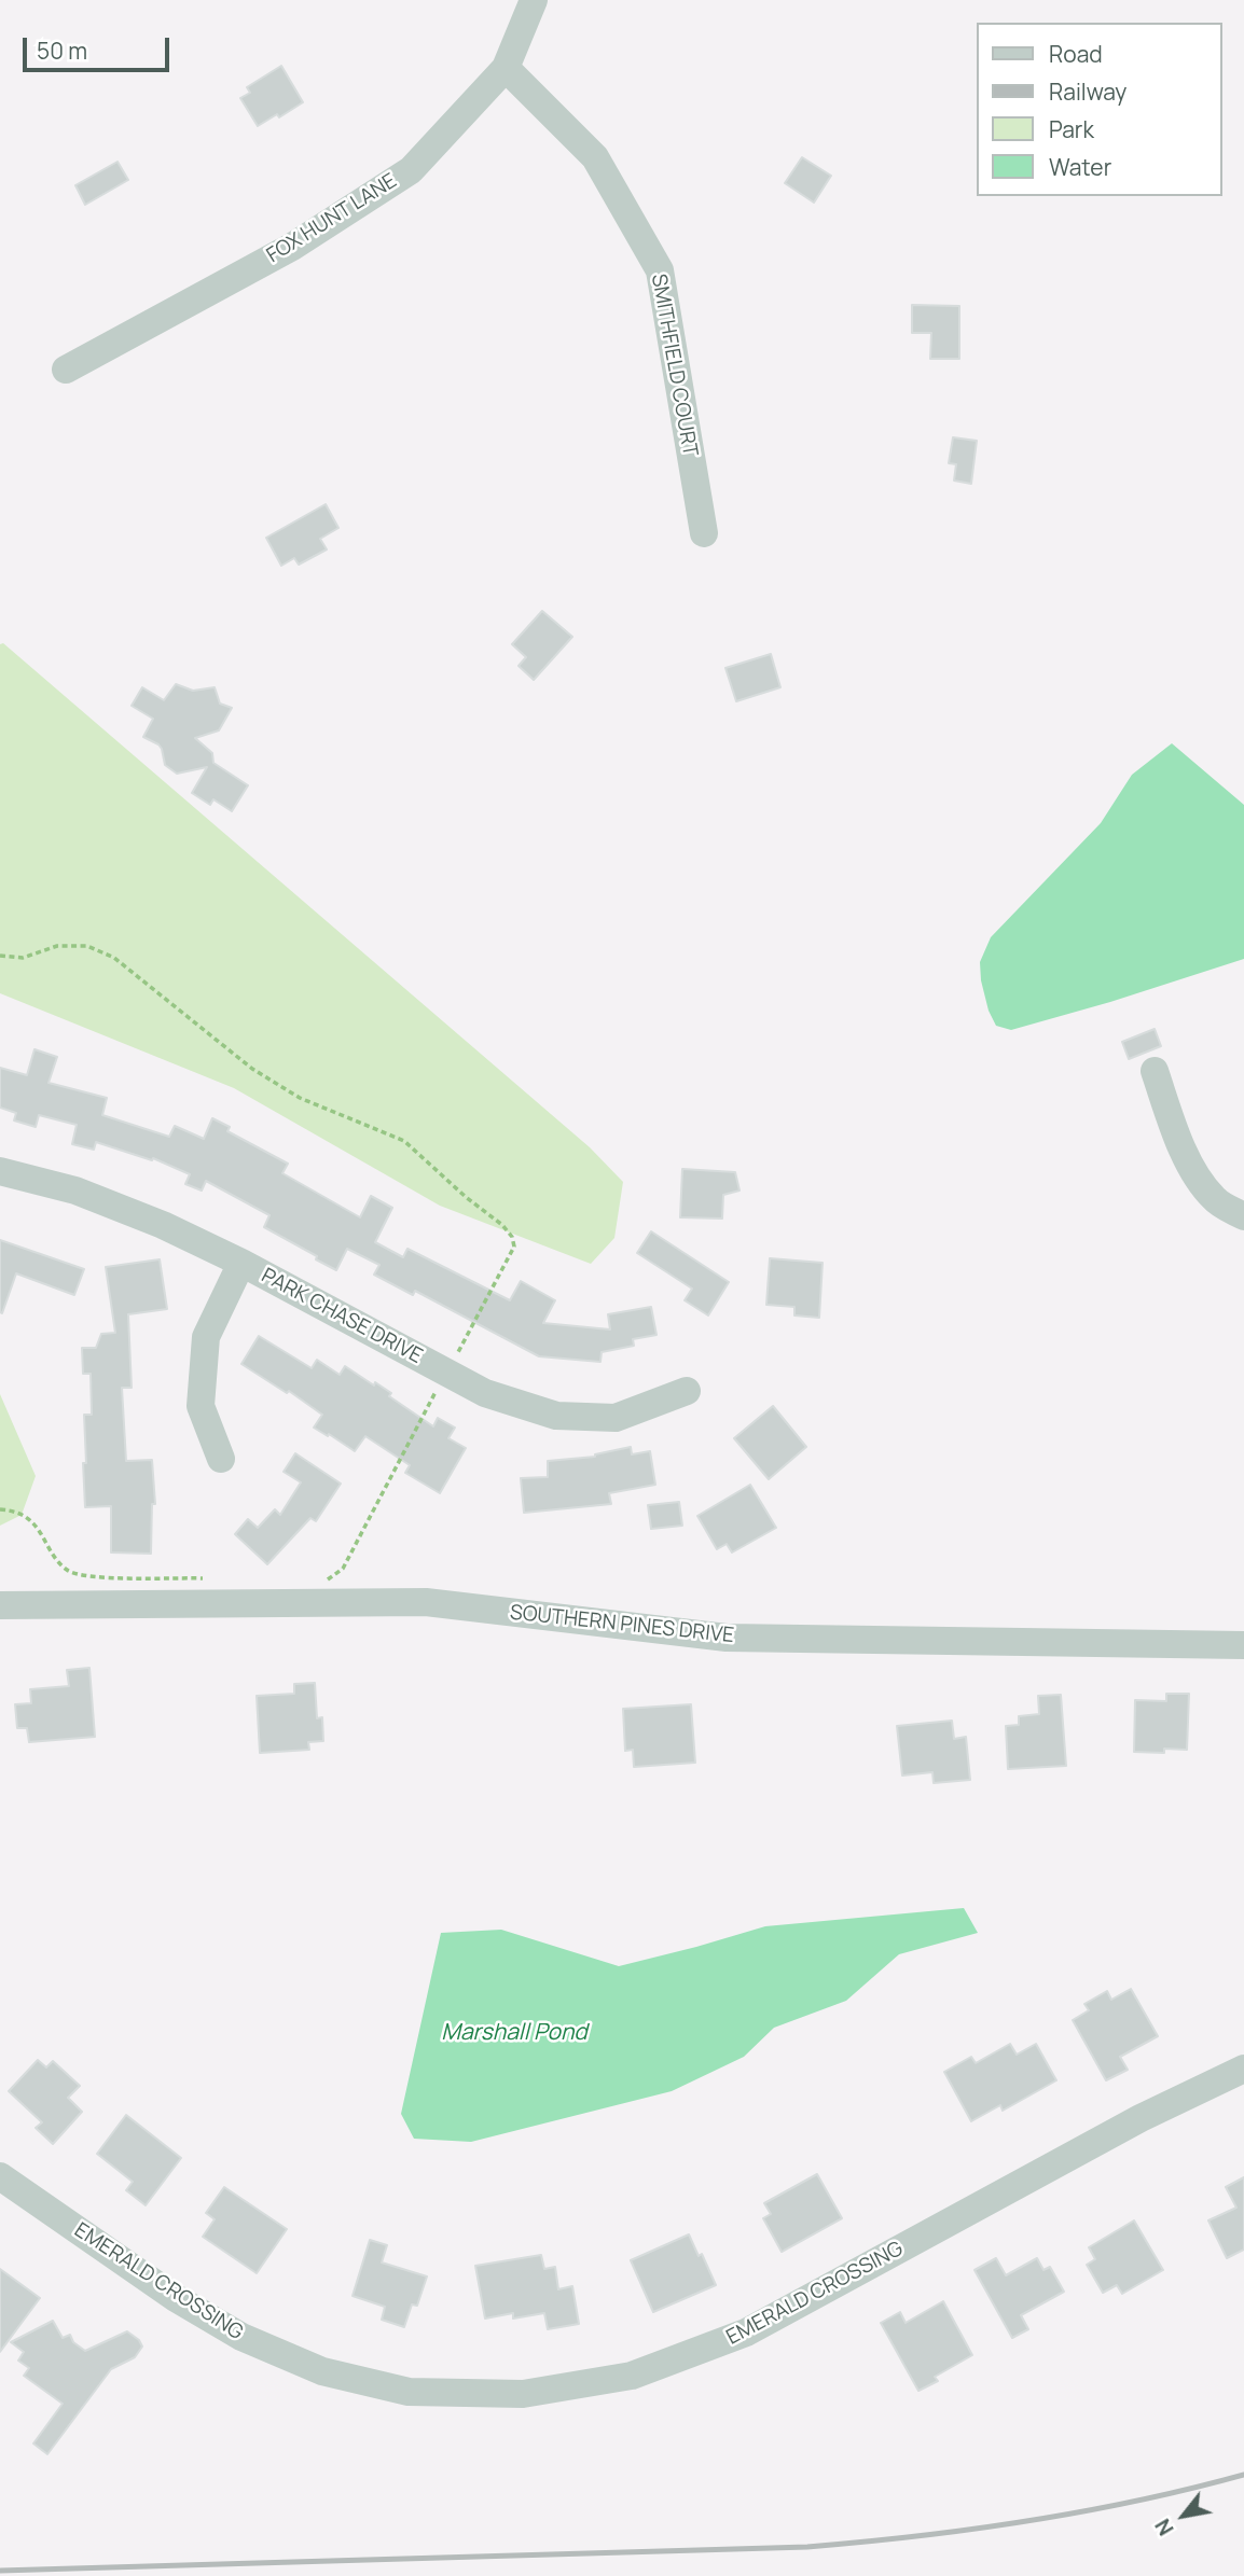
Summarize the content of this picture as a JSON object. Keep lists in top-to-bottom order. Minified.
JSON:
{"streets":{"street":["FOX HUNT LANE","SMITHFIELD COURT","PARK CHASE DRIVE","SOUTHERN PINES DRIVE","EMERALD CROSSING"]},"crossings":[["FOX HUNT LANE","SMITHFIELD COURT"]],"water":["Marshall Pond"],"legend":["Road","Railway","Park","Water"],"scale_bar":"50 m","north":"bottom left"}
